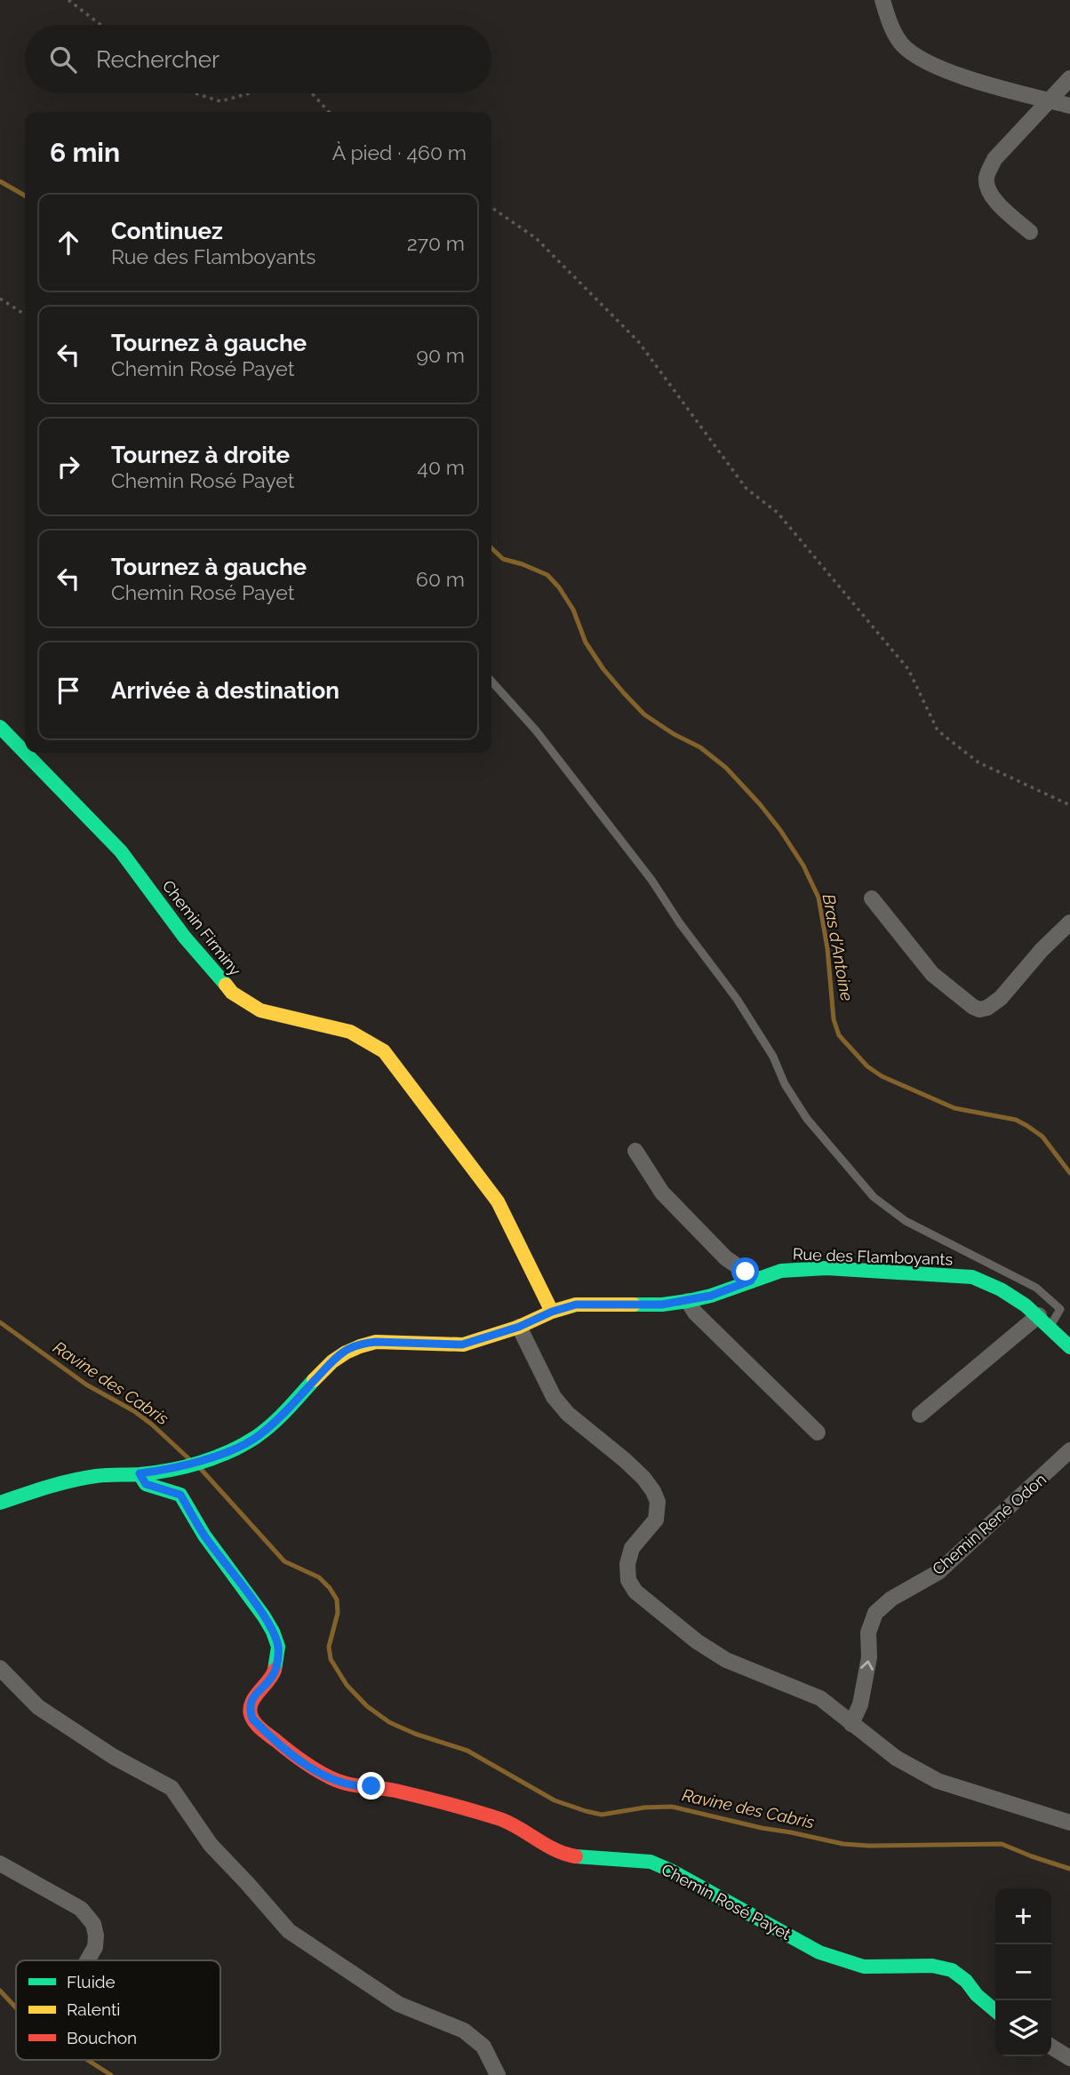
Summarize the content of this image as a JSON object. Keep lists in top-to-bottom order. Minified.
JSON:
{"streets":{"street":["Chemin Firminy","Rue des Flamboyants","Chemin René Odon","Chemin Rosé Payet"]},"crossings":[["Chemin Firminy","Rue des Flamboyants"],["Rue des Flamboyants","Chemin Rosé Payet"]],"one_way":["Chemin René Odon"],"water":["Bras d'Antoine","Ravine des Cabris"],"legend":["Fluide","Ralenti","Bouchon"],"page":{"search":"Rechercher","heading":["6 min","À pied · 460 m"],"list":[["Continuez","Rue des Flamboyants","270 m"],["Tournez à gauche","Chemin Rosé Payet","90 m"],["Tournez à droite","Chemin Rosé Payet","40 m"],["Tournez à gauche","Chemin Rosé Payet","60 m"],"Arrivée à destination"],"map_buttons":["+","−"]}}
